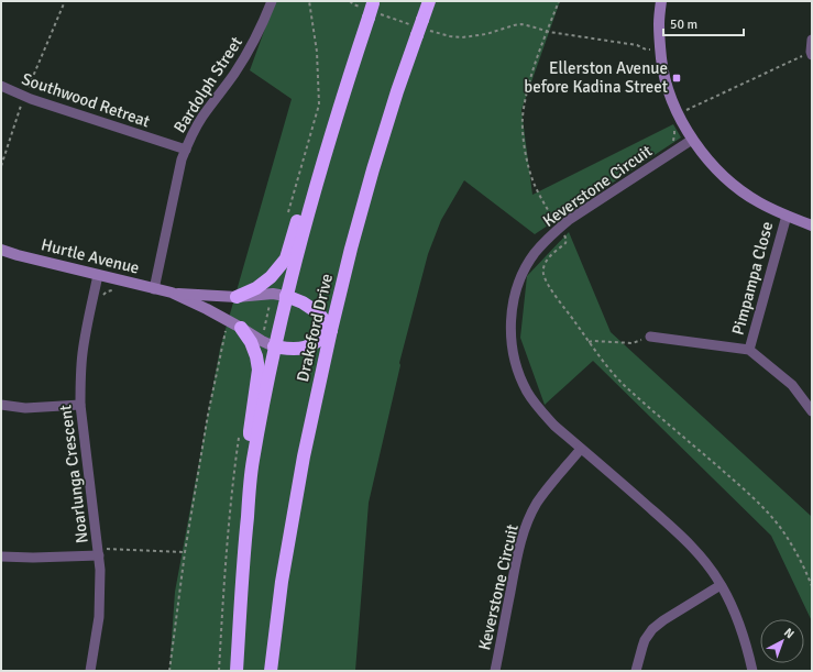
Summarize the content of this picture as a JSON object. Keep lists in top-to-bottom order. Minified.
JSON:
{"streets":{"highway":["Drakeford Drive"],"street":["Bardolph Street","Southwood Retreat","Keverstone Circuit","Hurtle Avenue","Pimpampa Close","Noarlunga Crescent"]},"crossings":[["Bardolph Street","Southwood Retreat"],["Bardolph Street","Hurtle Avenue"],["Hurtle Avenue","Drakeford Drive"],["Hurtle Avenue","Noarlunga Crescent"]],"places":{"transit":["Ellerston Avenue before Kadina Street"]},"scale_bar":"50 m","north":"top right"}
